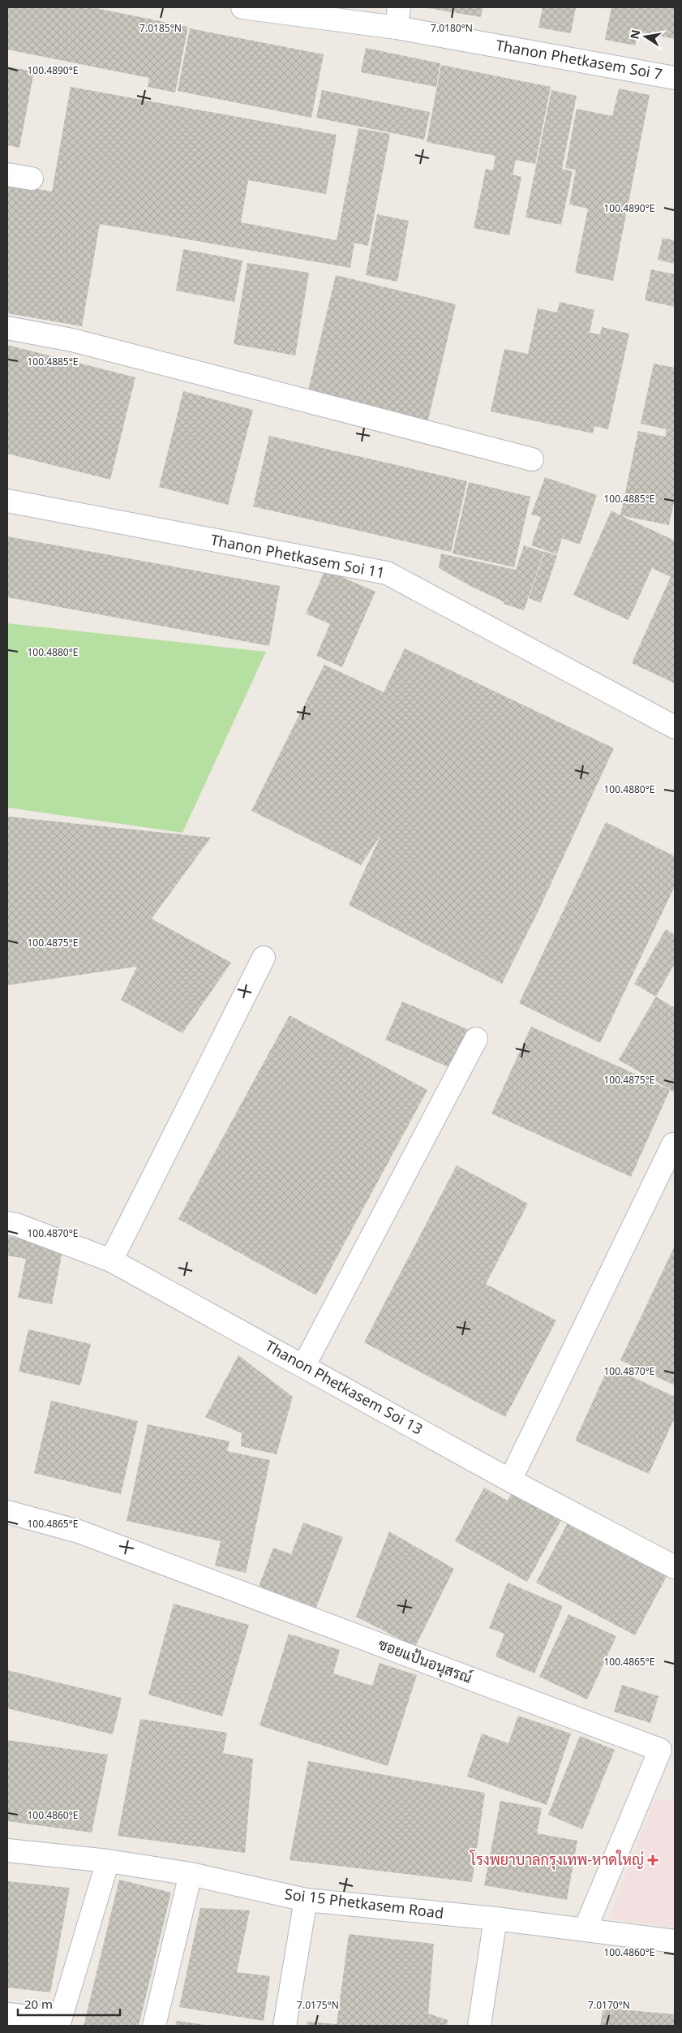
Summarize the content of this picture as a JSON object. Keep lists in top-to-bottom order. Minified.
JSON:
{"streets":{"street":["Thanon Phetkasem Soi 7","Thanon Phetkasem Soi 11","Thanon Phetkasem Soi 13","ซอยแป้นอนุสรณ์","Soi 15 Phetkasem Road"]},"crossings":[["ซอยแป้นอนุสรณ์","Soi 15 Phetkasem Road"]],"places":{"health":["โรงพยาบาลกรุงเทพ-หาดใหญ่"]},"scale_bar":"20 m","north":"left","coordinates":["7.0185°N","7.0180°N","100.4890°E","100.4885°E","100.4880°E","100.4875°E","100.4870°E","100.4865°E","100.4860°E","7.0175°N","7.0170°N"]}
